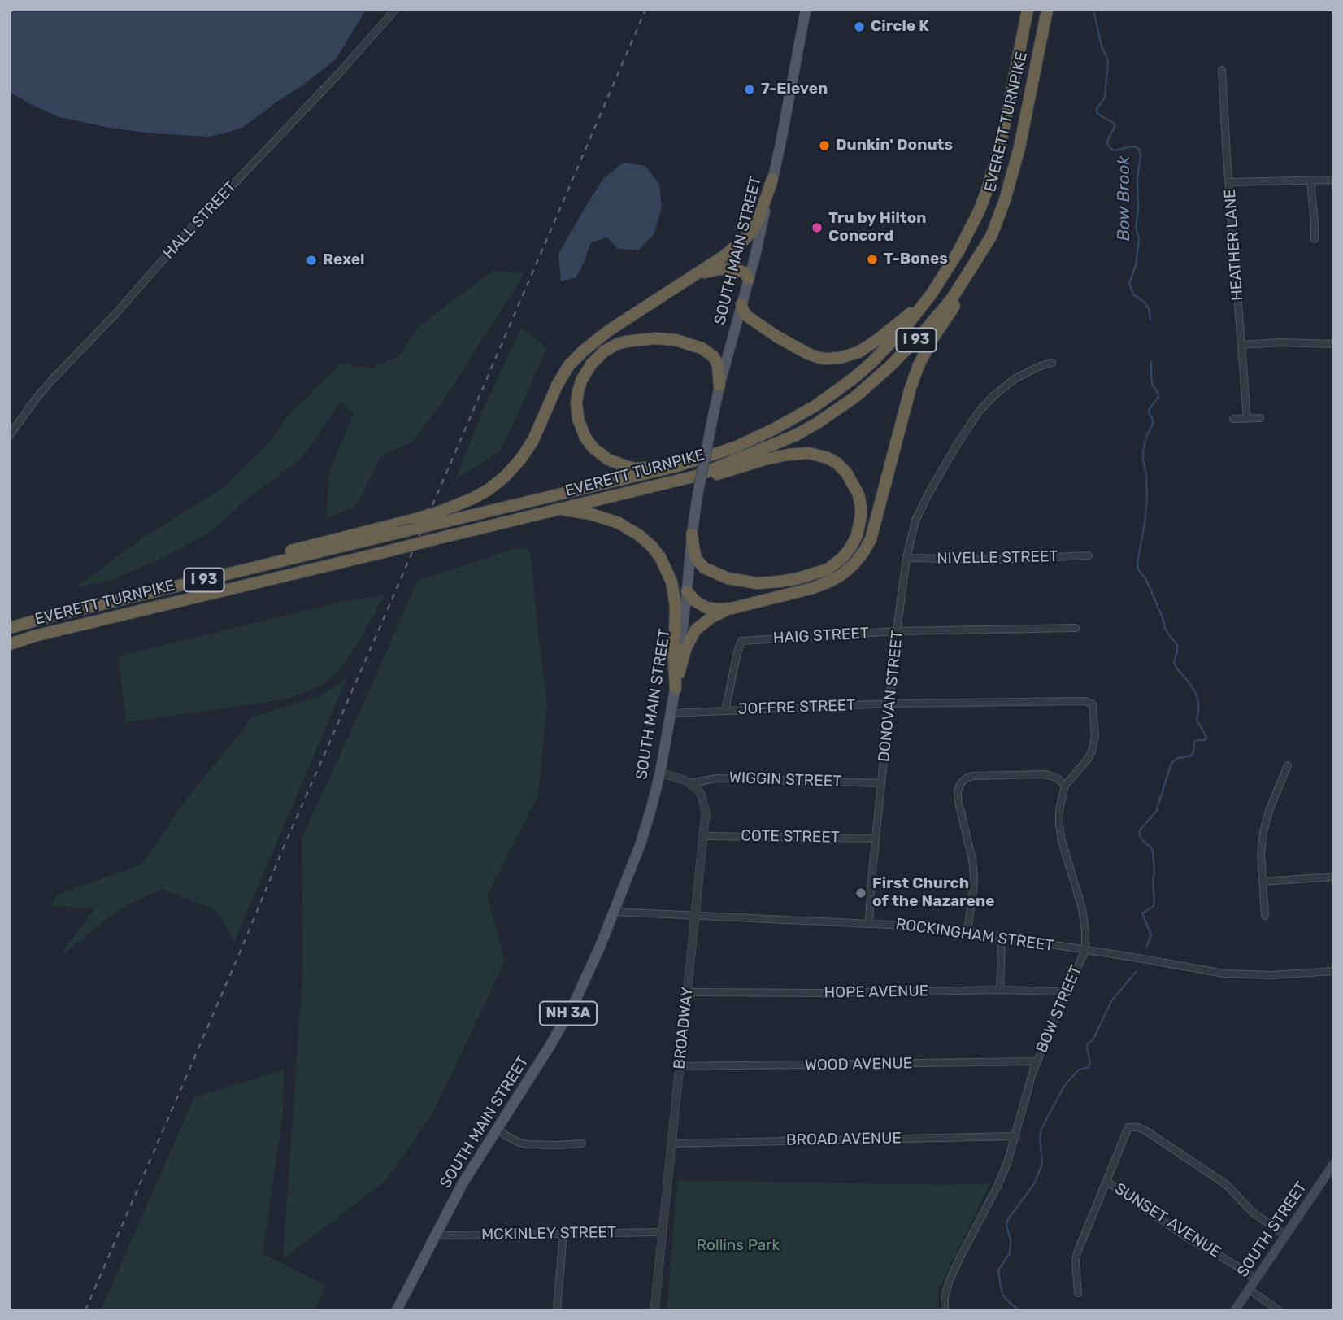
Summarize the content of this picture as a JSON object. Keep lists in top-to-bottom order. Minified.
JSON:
{"streets":{"highway":["EVERETT TURNPIKE","I 93"],"main road":["SOUTH MAIN STREET","NH 3A","SOUTH STREET"],"street":["HALL STREET","HEATHER LANE","NIVELLE STREET","HAIG STREET","DONOVAN STREET","JOFFRE STREET","WIGGIN STREET","COTE STREET","ROCKINGHAM STREET","HOPE AVENUE","BOW STREET","BROADWAY","WOOD AVENUE","BROAD AVENUE","SUNSET AVENUE","MCKINLEY STREET"]},"crossings":[["SOUTH MAIN STREET","JOFFRE STREET"],["SOUTH MAIN STREET","ROCKINGHAM STREET"],["SOUTH MAIN STREET","MCKINLEY STREET"],["NIVELLE STREET","DONOVAN STREET"],["HAIG STREET","DONOVAN STREET"],["HAIG STREET","JOFFRE STREET"],["DONOVAN STREET","JOFFRE STREET"],["DONOVAN STREET","WIGGIN STREET"],["DONOVAN STREET","COTE STREET"],["DONOVAN STREET","ROCKINGHAM STREET"],["JOFFRE STREET","BOW STREET"],["WIGGIN STREET","BROADWAY"],["COTE STREET","BROADWAY"],["ROCKINGHAM STREET","BOW STREET"],["ROCKINGHAM STREET","BROADWAY"],["HOPE AVENUE","BOW STREET"],["HOPE AVENUE","BROADWAY"],["BOW STREET","WOOD AVENUE"],["BOW STREET","BROAD AVENUE"],["BROADWAY","WOOD AVENUE"],["BROADWAY","BROAD AVENUE"],["BROADWAY","MCKINLEY STREET"],["SUNSET AVENUE","SOUTH STREET"]],"water":["Bow Brook"],"parks":["Rollins Park"],"places":["Circle K","7-Eleven","Dunkin' Donuts","Tru by Hilton Concord","T-Bones","Rexel","First Church of the Nazarene"]}
